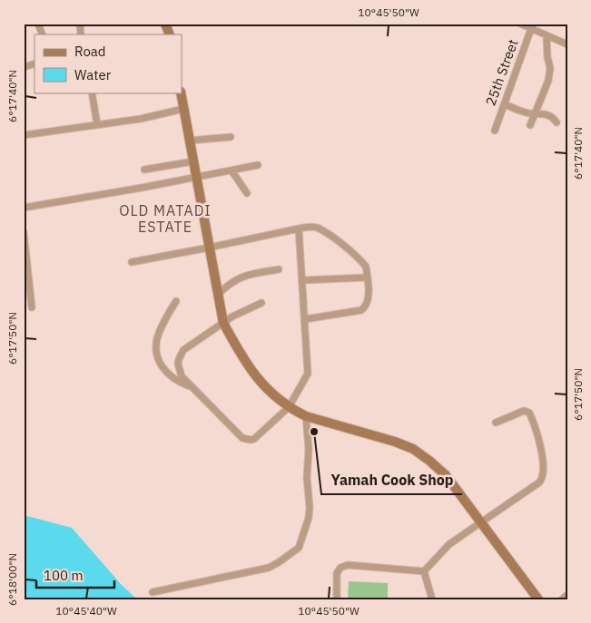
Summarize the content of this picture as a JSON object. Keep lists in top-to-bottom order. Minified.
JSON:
{"streets":{"street":["25th Street"]},"districts":["OLD MATADI ESTATE"],"places":["Yamah Cook Shop"],"legend":["Road","Water"],"scale_bar":"100 m","coordinates":["10°45'50\"W","6°17'40\"N","6°17'50\"N","6°18'00\"N","10°45'40\"W"]}
